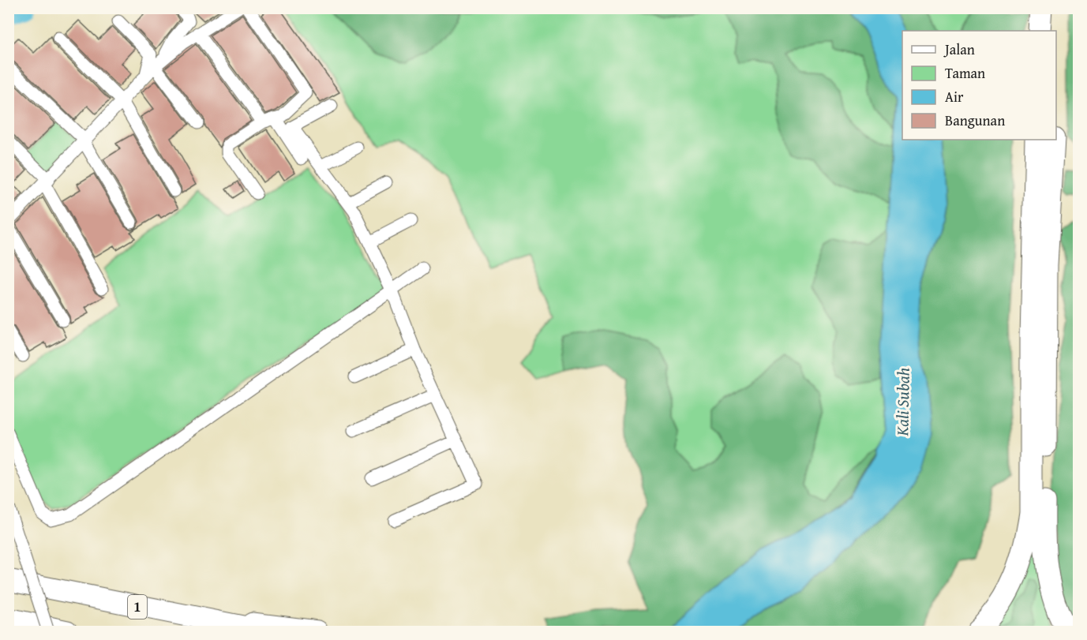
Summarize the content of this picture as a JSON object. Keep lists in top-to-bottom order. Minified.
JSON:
{"streets":{"highway":["1"]},"water":["Kali Subah"],"legend":["Jalan","Taman","Air","Bangunan"]}
